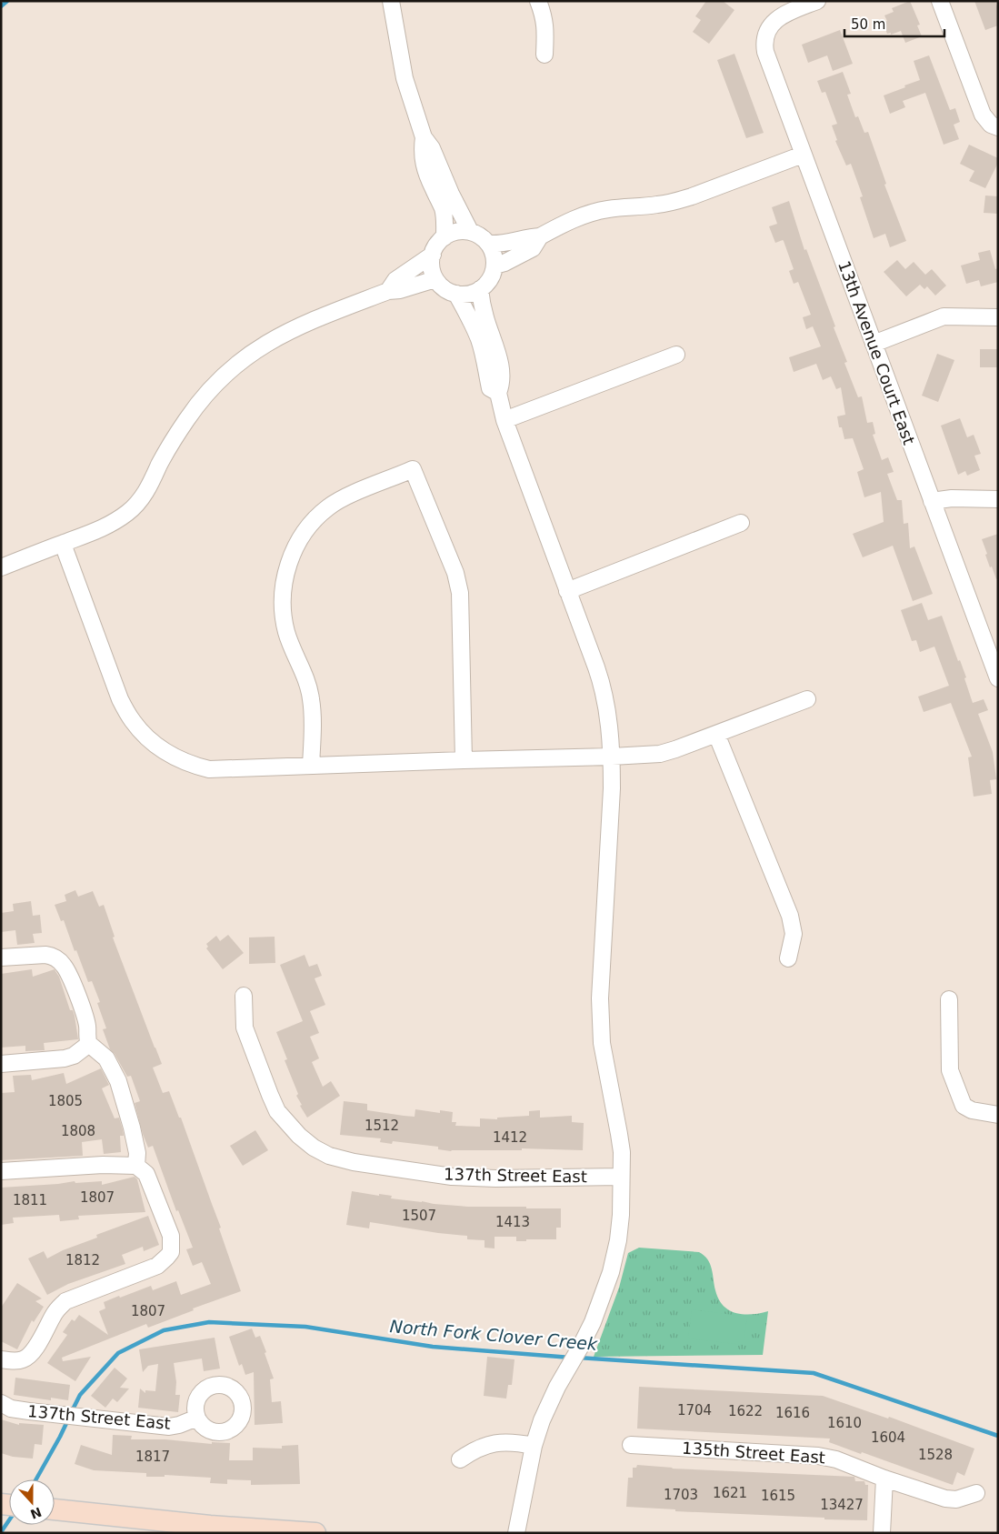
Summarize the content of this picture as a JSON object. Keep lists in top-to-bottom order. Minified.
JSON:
{"streets":{"street":["13th Avenue Court East","137th Street East","135th Street East"]},"water":["North Fork Clover Creek"],"house_numbers":["1805","1512","1808","1412","1807","1811","1507","1413","1812","1807","1704","1622","1616","1610","1604","1528","1817","1621","1703","1615","13427"],"scale_bar":"50 m","north":"bottom"}
